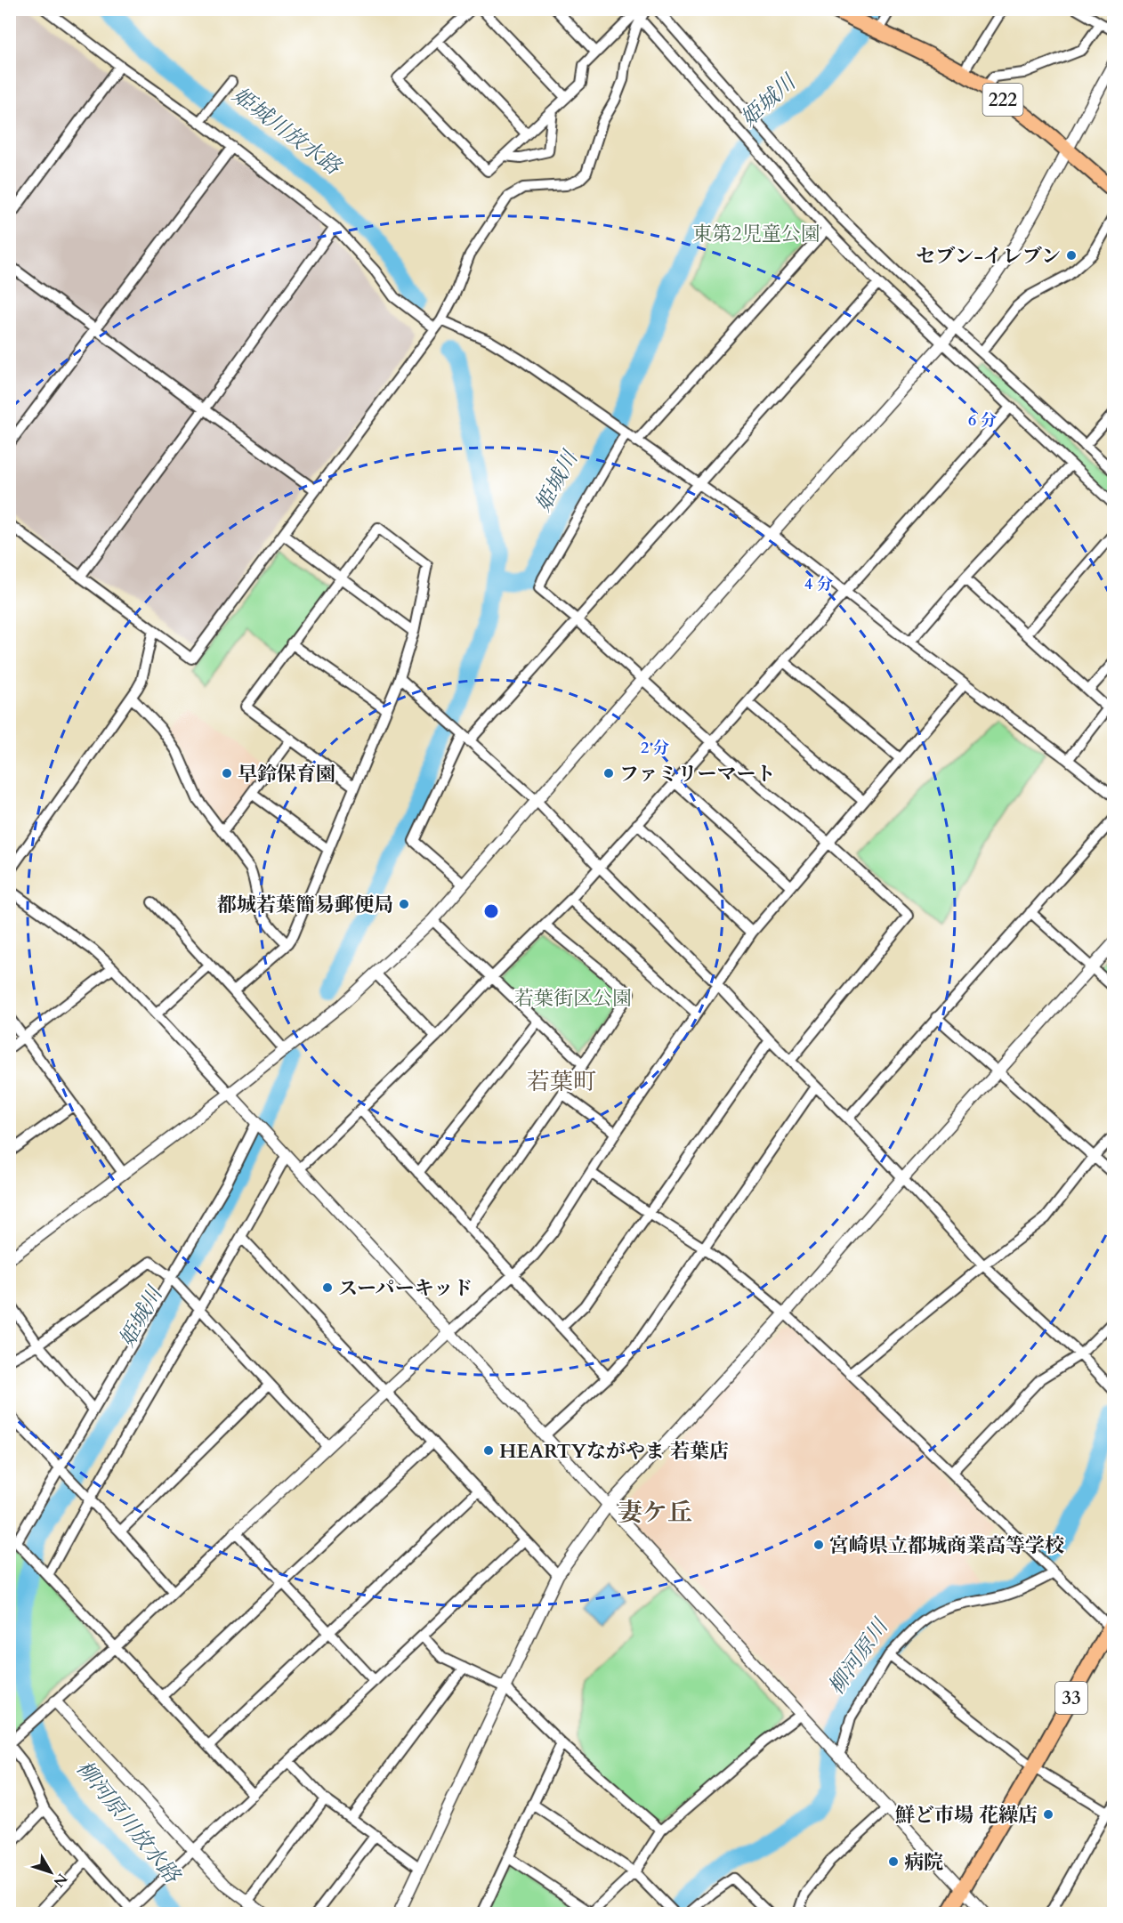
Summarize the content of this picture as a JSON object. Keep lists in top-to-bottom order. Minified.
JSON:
{"streets":{"main road":["222","33"]},"districts":["若葉町","妻ケ丘"],"water":["姫城川","姫城川放水路","柳河原川","柳河原川放水路"],"parks":["東第2児童公園","若葉街区公園"],"places":["セブン-イレブン","早鈴保育園","ファミリーマート","都城若葉簡易郵便局","スーパーキッド","HEARTYながやま 若葉店","宮崎県立都城商業高等学校","鮮ど市場 花繰店","病院"],"north":"bottom right","rings":["6 分","4 分","2 分"]}
